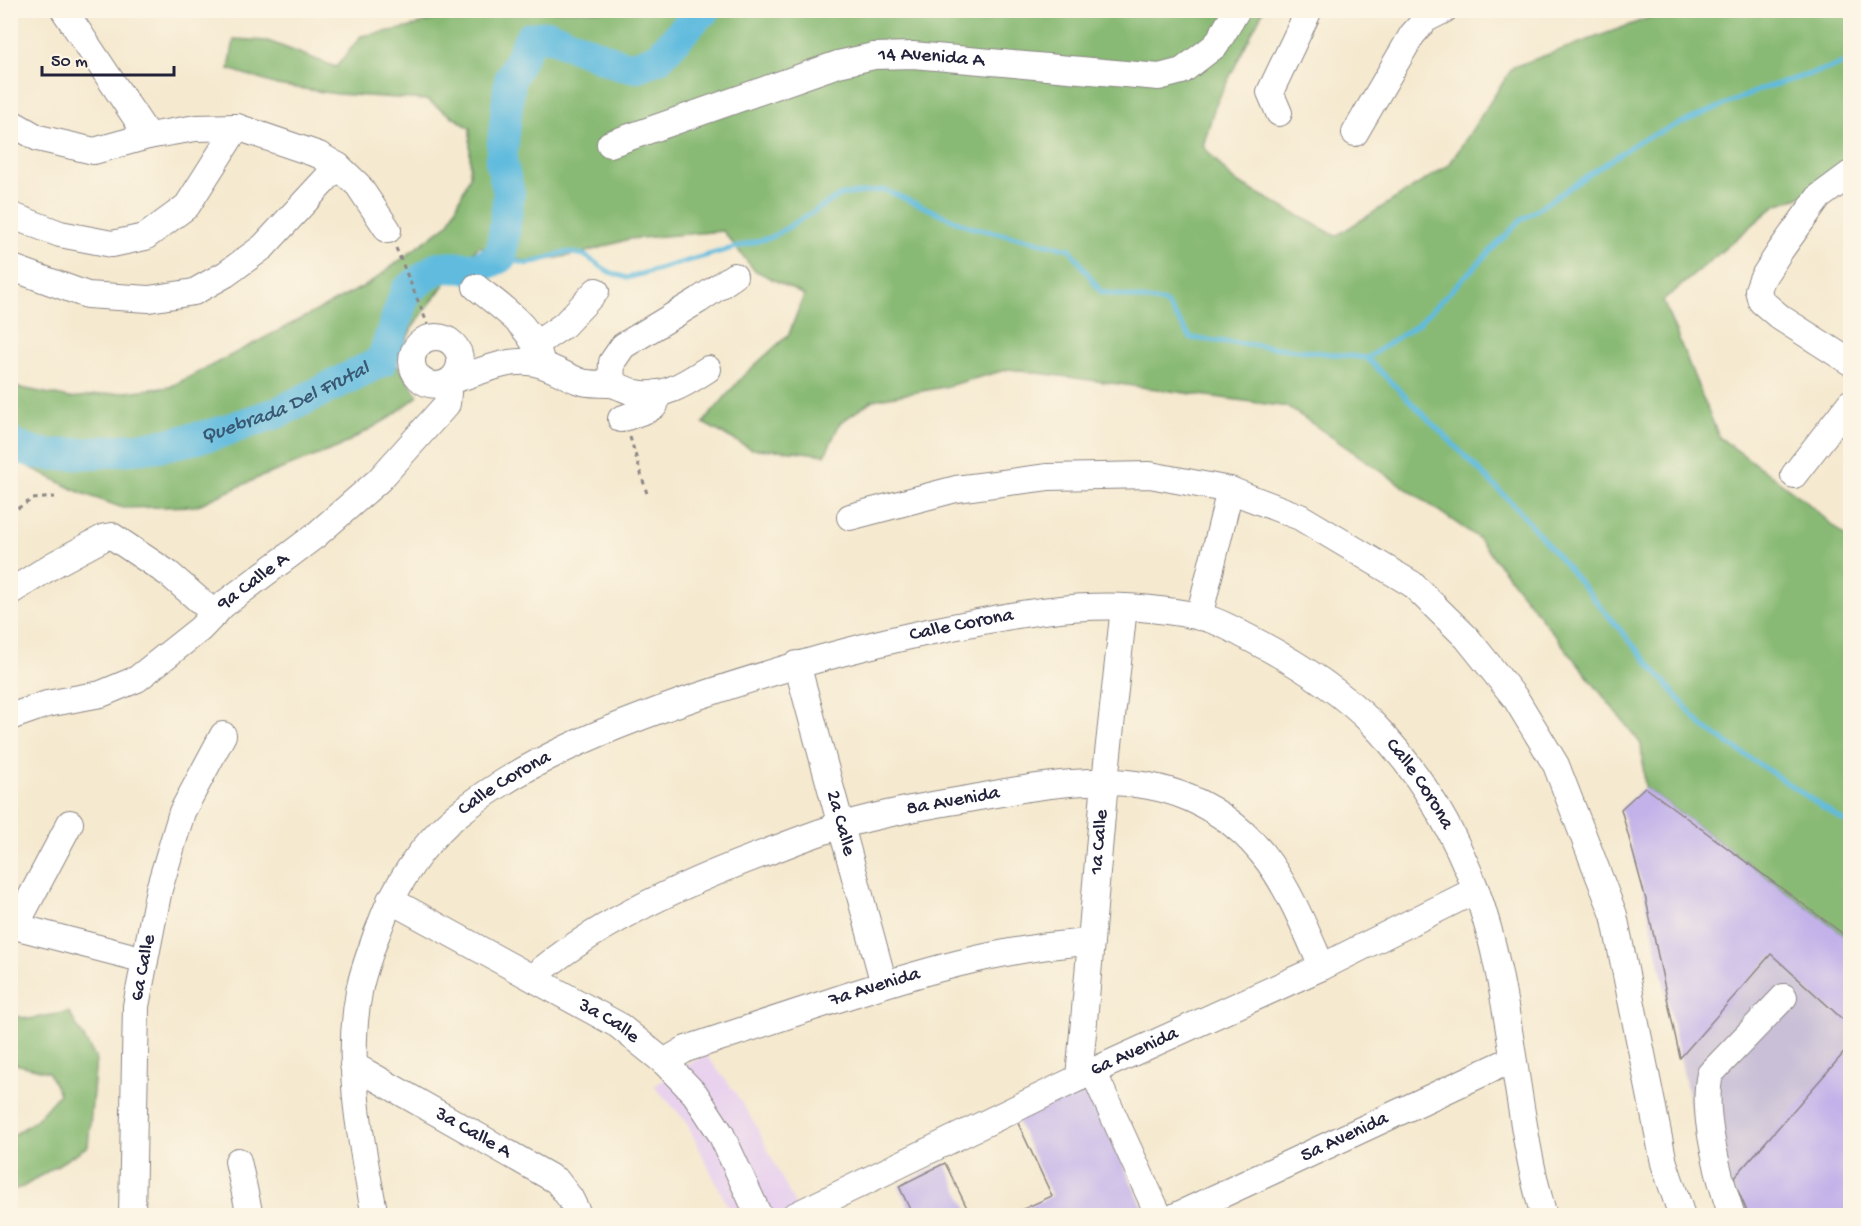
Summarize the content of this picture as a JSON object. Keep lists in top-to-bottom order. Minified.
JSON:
{"streets":{"street":["14 Avenida A","9a Calle A","Calle Corona","8a Avenida","2a Calle","1a Calle","6a Calle","7a Avenida","3a Calle","6a Avenida","3a Calle A","5a Avenida"]},"crossings":[["Calle Corona","2a Calle"],["Calle Corona","1a Calle"],["Calle Corona","3a Calle"],["Calle Corona","6a Avenida"],["Calle Corona","3a Calle A"],["Calle Corona","5a Avenida"],["8a Avenida","2a Calle"],["8a Avenida","1a Calle"],["8a Avenida","3a Calle"],["8a Avenida","6a Avenida"],["2a Calle","7a Avenida"],["1a Calle","7a Avenida"],["1a Calle","6a Avenida"],["7a Avenida","3a Calle"]],"water":["Quebrada Del Frutal"],"scale_bar":"50 m"}
